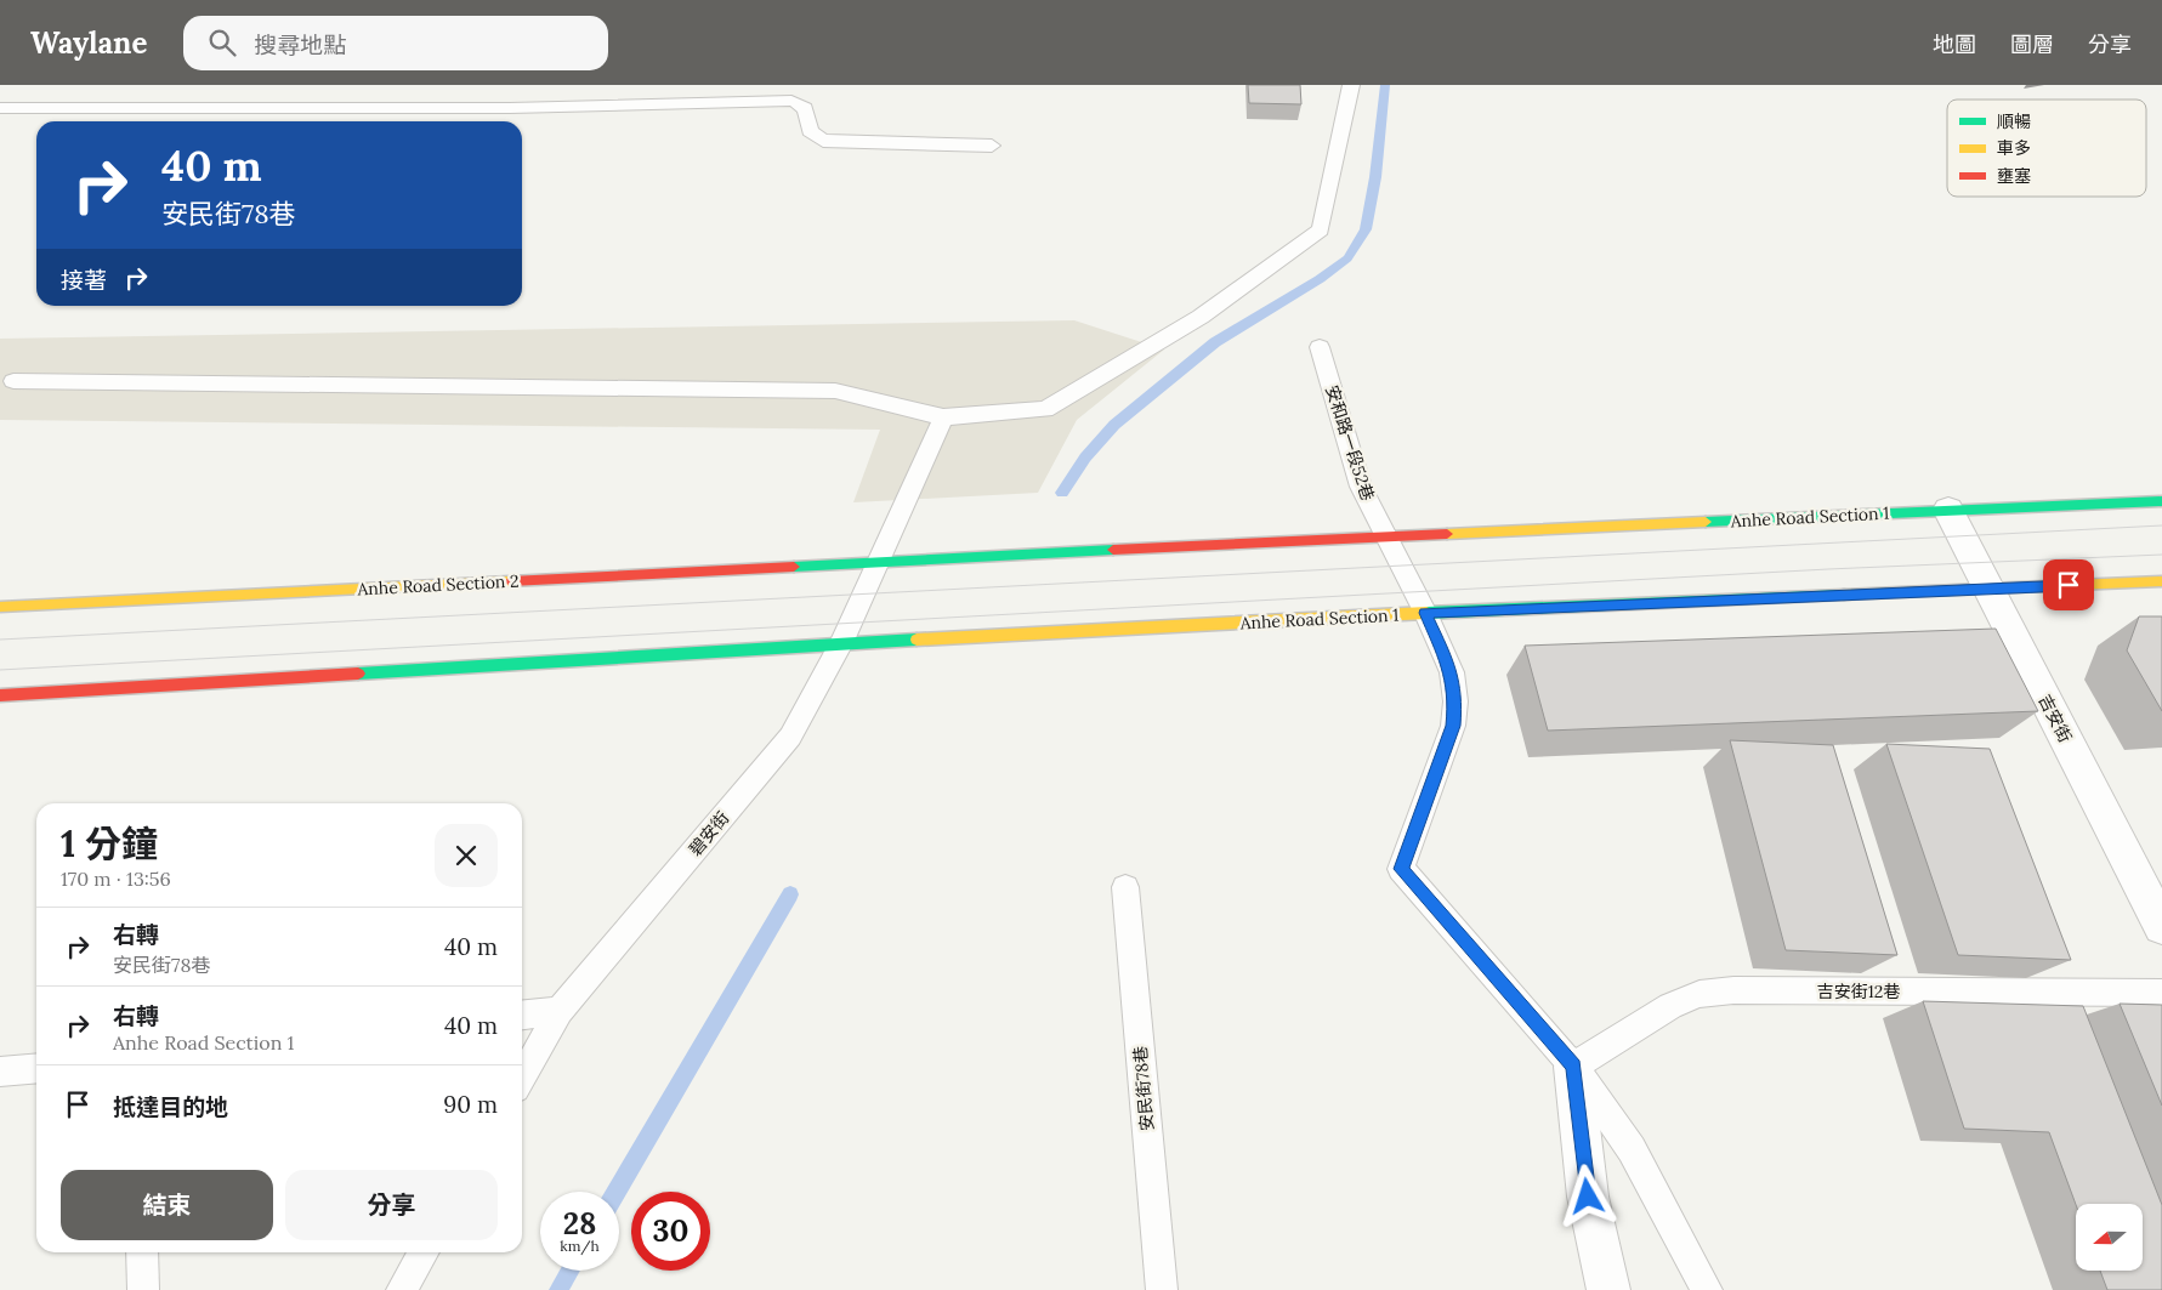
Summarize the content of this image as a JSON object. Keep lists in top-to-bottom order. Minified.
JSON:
{"streets":{"main road":["Anhe Road Section 1","Anhe Road Section 2"],"street":["吉安街"],"lane":["安和路一段52巷","碧安街","吉安街12巷","安民街78巷"]},"crossings":[["安和路一段52巷","Anhe Road Section 1"],["Anhe Road Section 1","Anhe Road Section 2"],["Anhe Road Section 1","吉安街"],["Anhe Road Section 1","碧安街"],["Anhe Road Section 2","碧安街"]],"legend":["順暢","車多","壅塞"],"north":"left","page":{"header":"Waylane","search":"搜尋地點","nav":["地圖","圖層","分享"],"turn":["40 m","安民街78巷"],"then":"接著","heading":["1 分鐘","170 m · 13:56"],"list":[{"name":"右轉","note":"安民街78巷","value":"40 m"},{"name":"右轉","note":"Anhe Road Section 1","value":"40 m"},{"name":"抵達目的地","value":"90 m"}],"buttons":["結束","分享"],"speed":"28 km/h","limit":"30"}}
